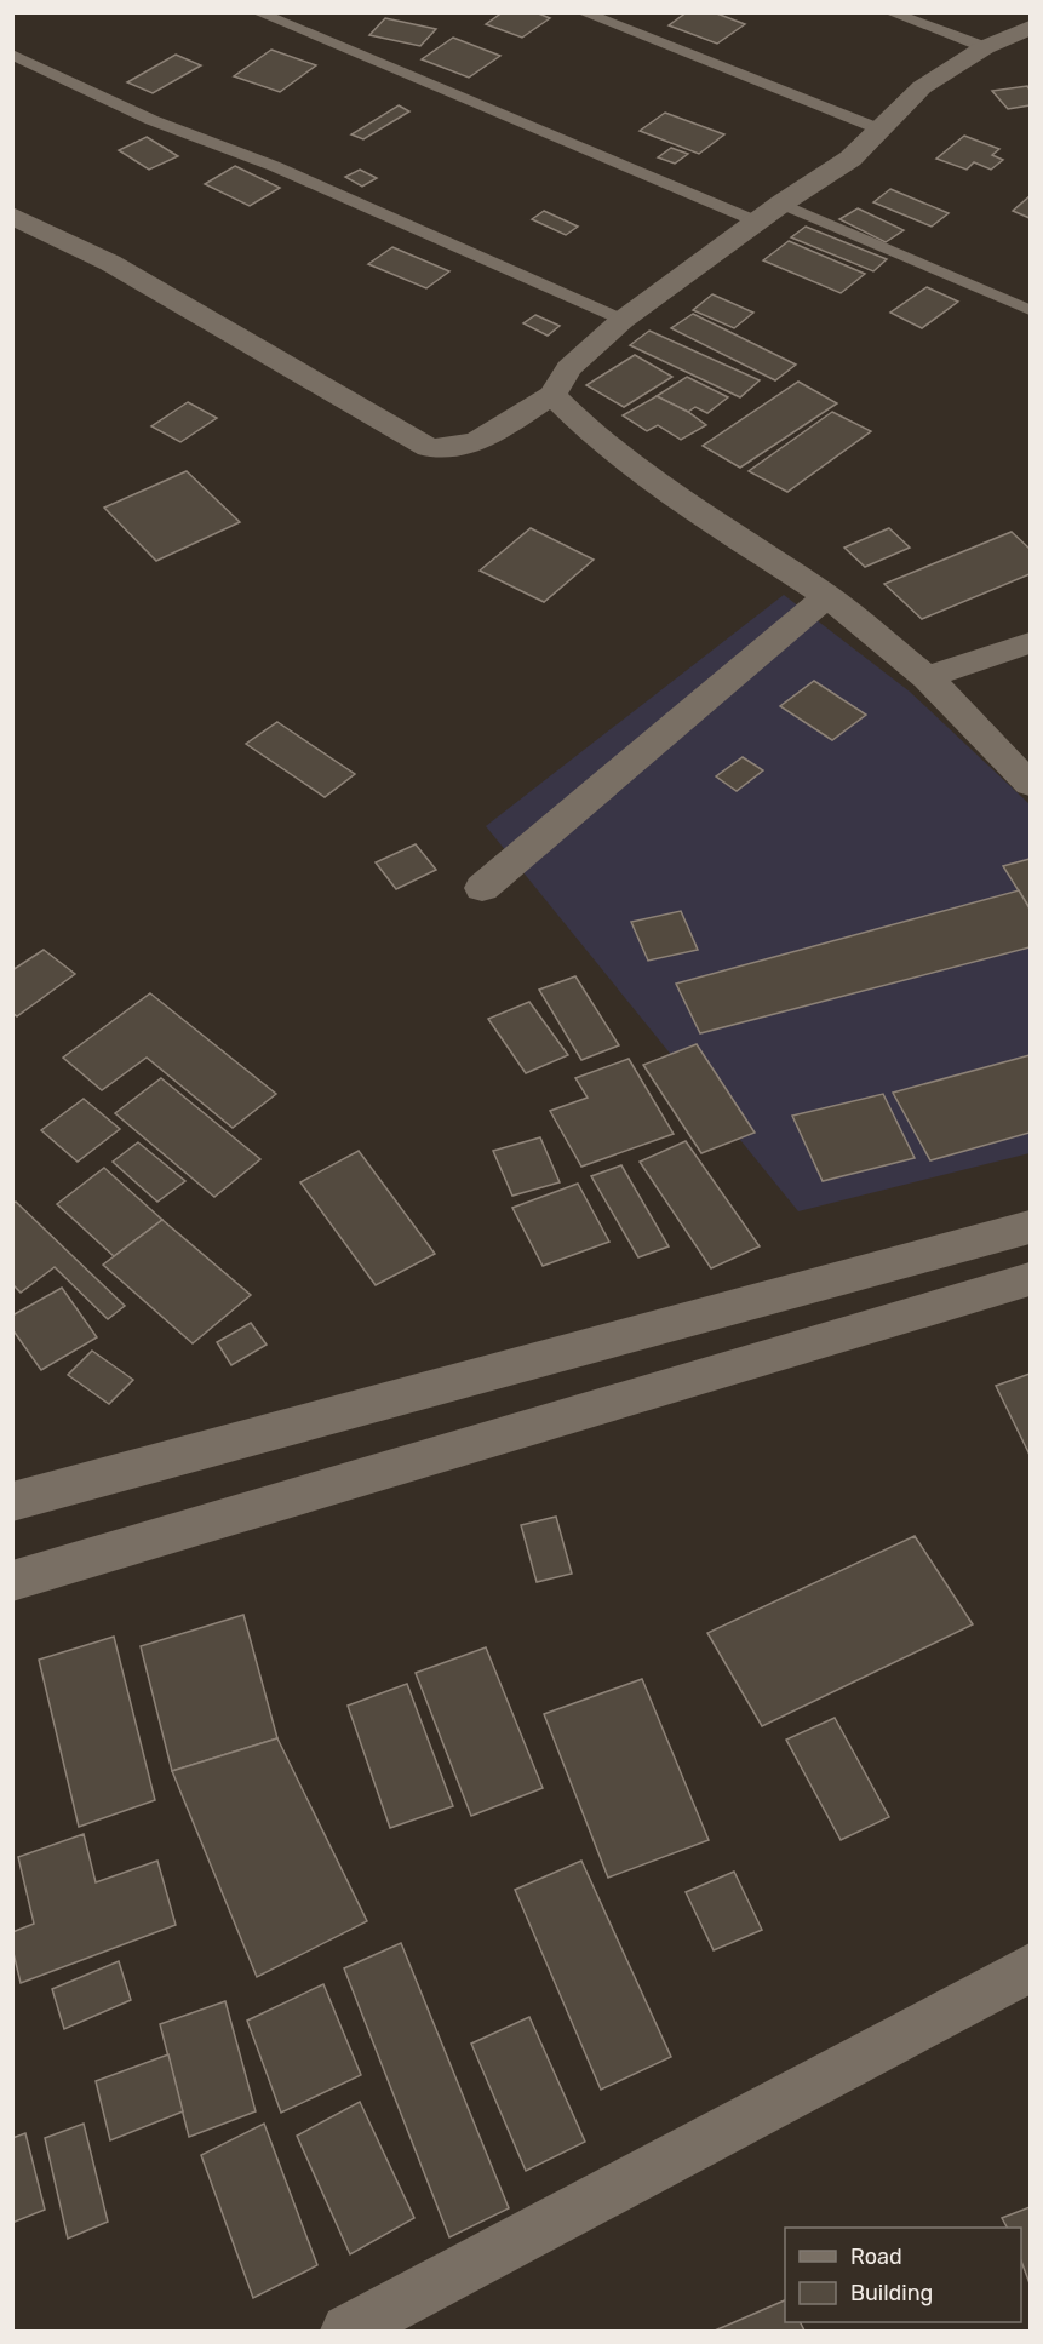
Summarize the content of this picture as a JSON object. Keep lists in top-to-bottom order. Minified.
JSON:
{"legend":["Road","Building"]}
